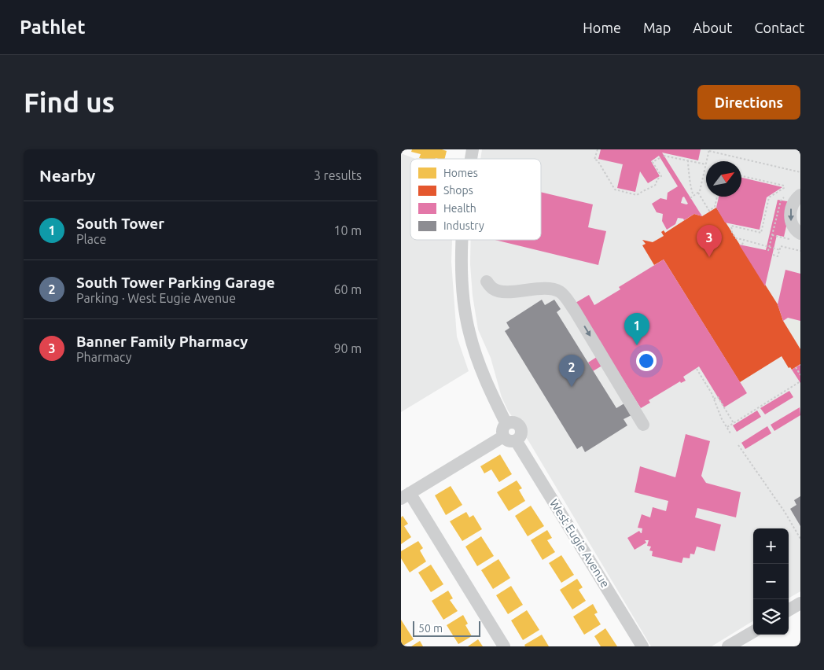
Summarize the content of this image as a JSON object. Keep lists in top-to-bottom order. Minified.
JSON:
{"streets":{"street":["West Eugie Avenue"]},"legend":["Homes","Shops","Health","Industry"],"scale_bar":"50 m","north":"top right","page":{"header":"Pathlet","nav":["Home","Map","About","Contact"],"buttons":"Directions","title":"Find us","heading":["Nearby","3 results"],"list":[{"mark":"1","name":"South Tower","note":"Place","value":"10 m"},{"mark":"2","name":"South Tower Parking Garage","note":"Parking · West Eugie Avenue","value":"60 m"},{"mark":"3","name":"Banner Family Pharmacy","note":"Pharmacy","value":"90 m"}],"pins":["3","1","2"],"map_buttons":["+","−"],"scale":"50 m"}}
